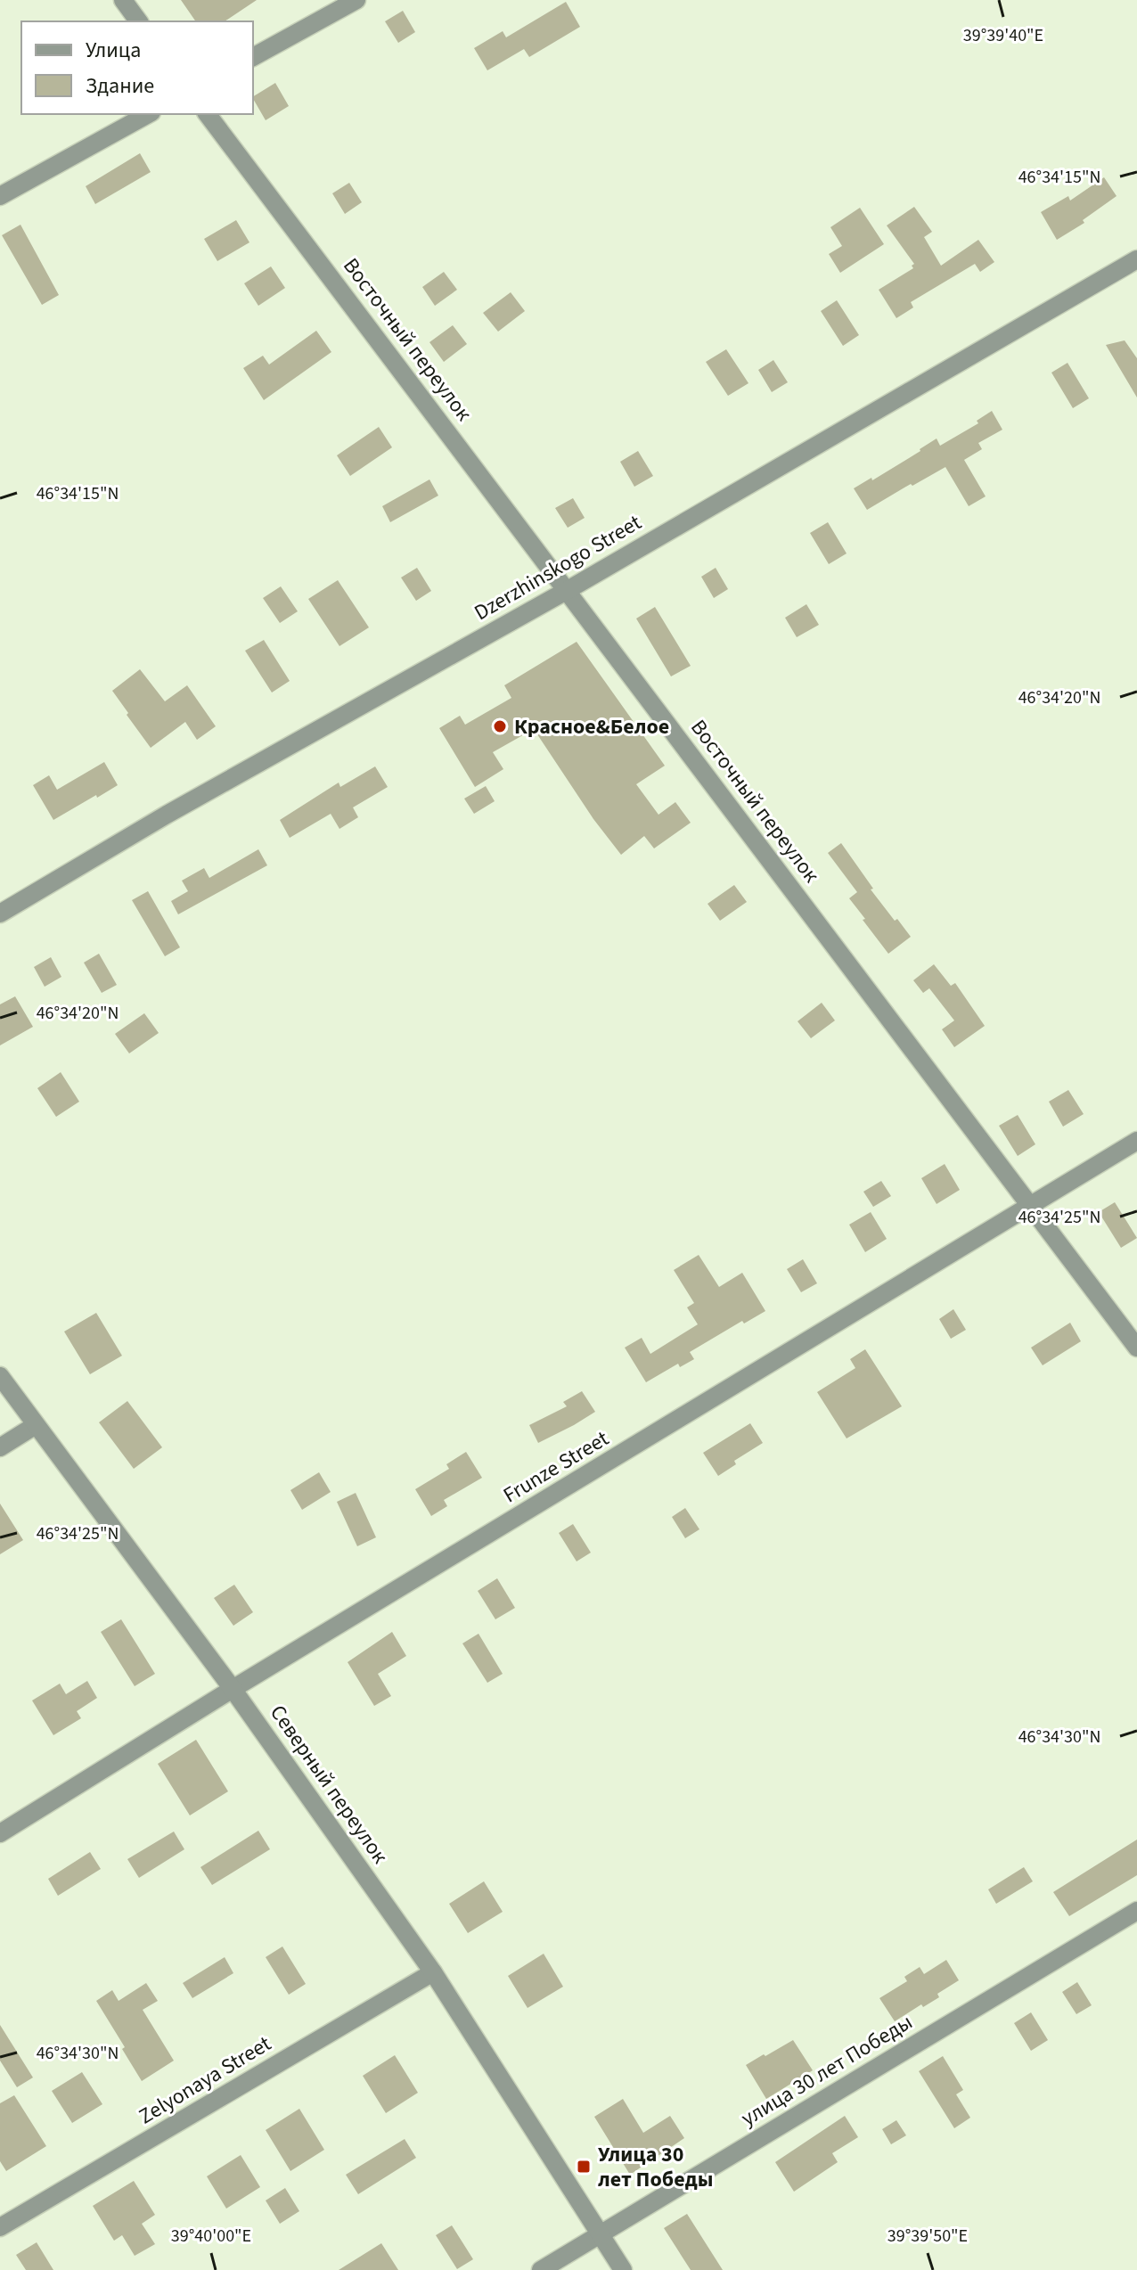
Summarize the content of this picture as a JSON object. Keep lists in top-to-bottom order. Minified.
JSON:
{"streets":{"street":["Восточный переулок","Dzerzhinskogo Street","Frunze Street","Северный переулок","улица 30 лет Победы","Zelyonaya Street"]},"crossings":[["Восточный переулок","Dzerzhinskogo Street"],["Восточный переулок","Frunze Street"],["Frunze Street","Северный переулок"],["Северный переулок","улица 30 лет Победы"],["Северный переулок","Zelyonaya Street"]],"places":{"other":["Красное&Белое"],"transit":["Улица 30 лет Победы"]},"legend":["Улица","Здание"],"coordinates":["39°39'40\"E","46°34'15\"N","46°34'20\"N","46°34'25\"N","46°34'30\"N","39°40'00\"E","39°39'50\"E"]}
